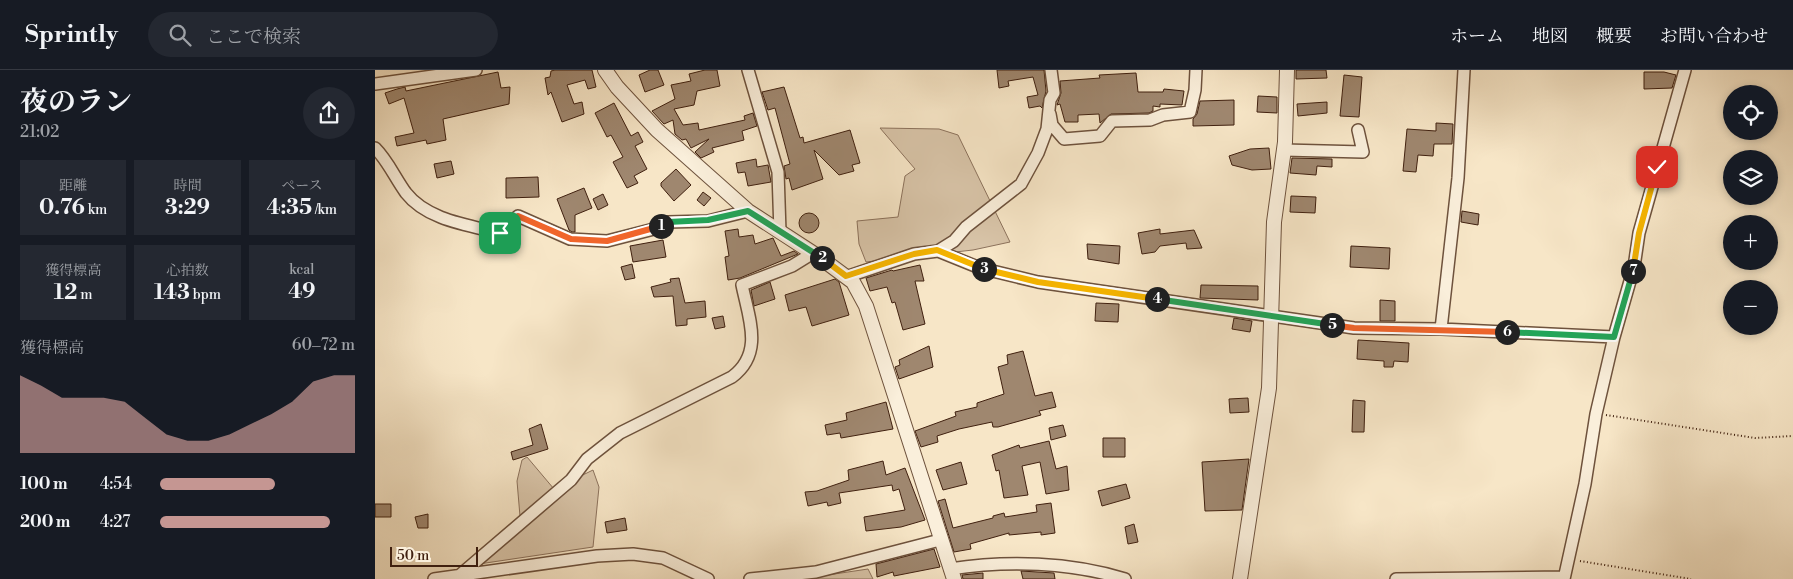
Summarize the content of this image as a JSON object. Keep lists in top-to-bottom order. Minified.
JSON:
{"scale_bar":"50 m","page":{"header":"Sprintly","search":"ここで検索","nav":["ホーム","地図","概要","お問い合わせ"],"heading":["夜のラン","21:02"],"map_buttons":["+","−"],"stats":[["距離","0.76 km"],["時間","3:29"],["ペース","4:35 /km"],["獲得標高","12 m"],["心拍数","143 bpm"],["kcal","49"]],"pins":["1","2","3","7","4","5","6"],"chart":["獲得標高","60–72 m"],"list":[{"name":"100 m","note":"4:54"},{"name":"200 m","note":"4:27"}],"scale":"50 m"}}
